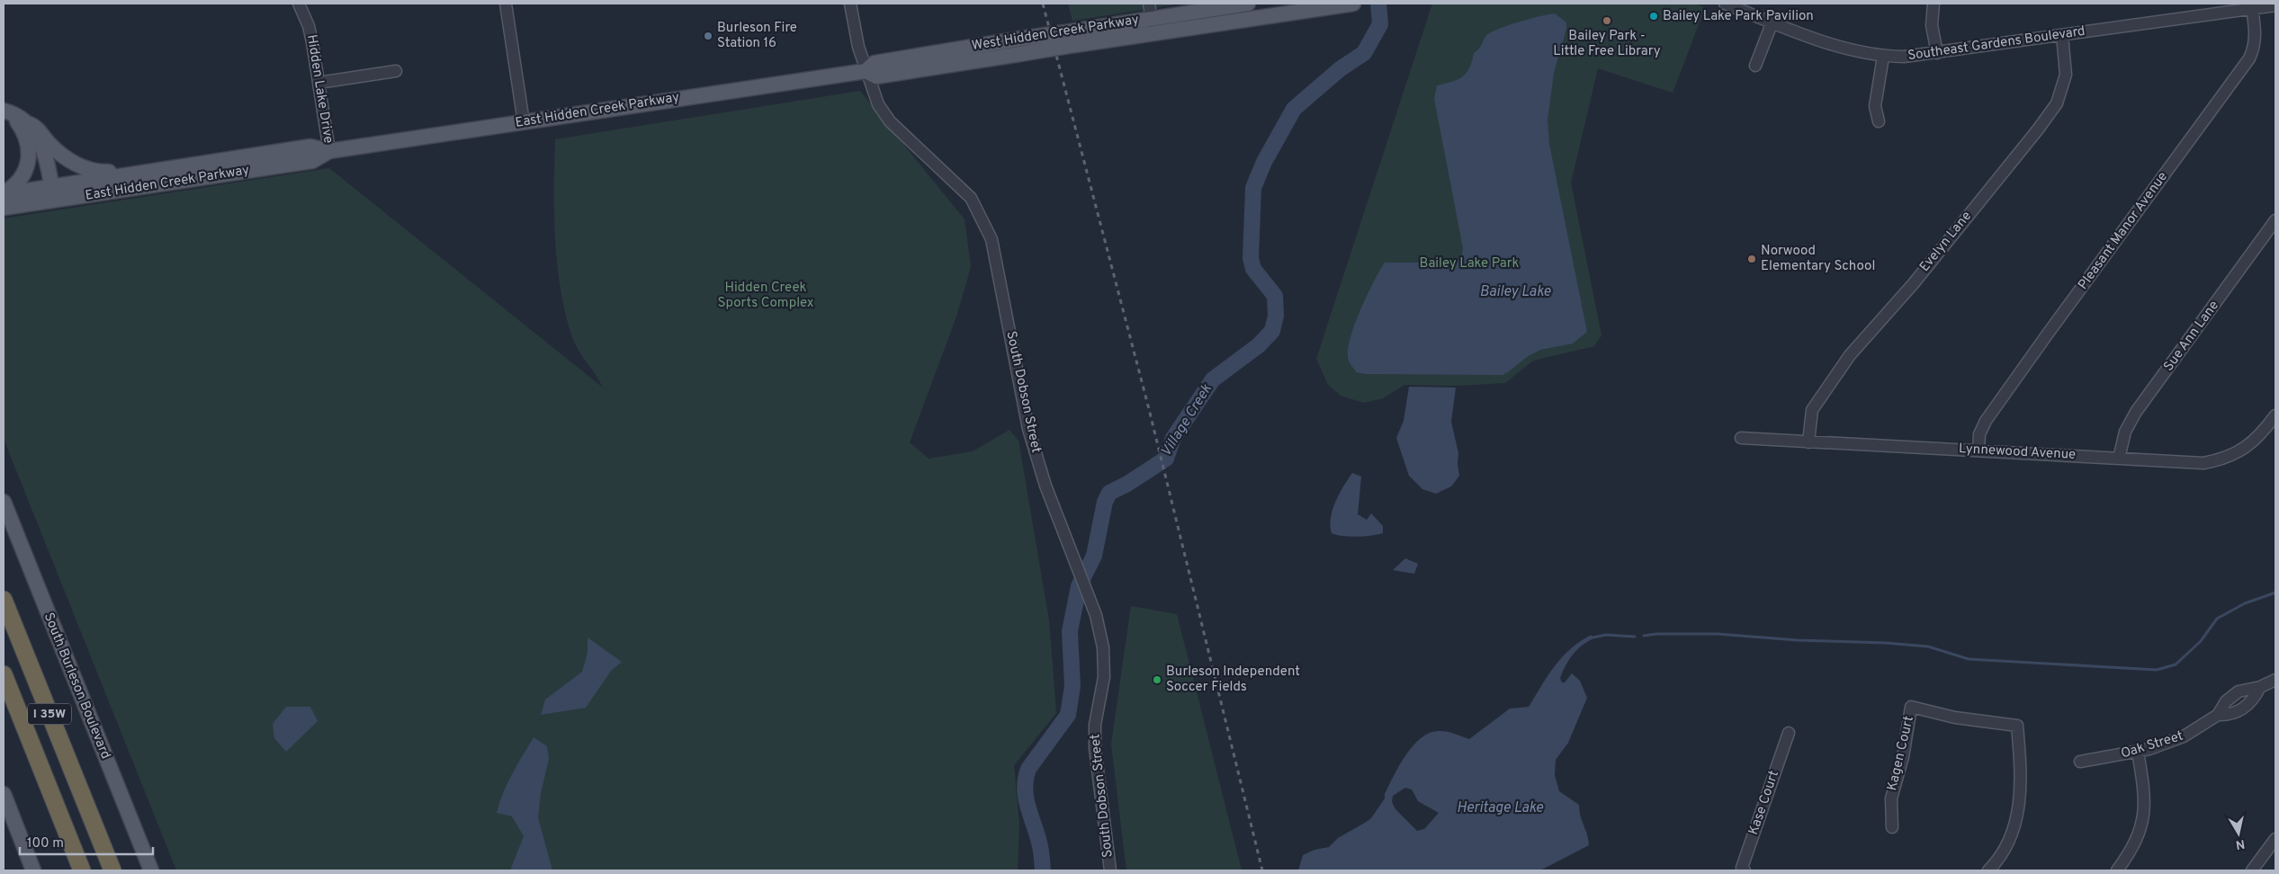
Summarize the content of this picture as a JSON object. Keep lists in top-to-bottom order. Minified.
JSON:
{"streets":{"highway":["I 35W"],"main road":["West Hidden Creek Parkway","East Hidden Creek Parkway","South Burleson Boulevard"],"street":["Southeast Gardens Boulevard","Hidden Lake Drive","Pleasant Manor Avenue","Evelyn Lane","Sue Ann Lane","South Dobson Street","Lynnewood Avenue","Oak Street","Kagen Court","Kase Court"]},"crossings":[["West Hidden Creek Parkway","East Hidden Creek Parkway"],["West Hidden Creek Parkway","South Dobson Street"],["Southeast Gardens Boulevard","Pleasant Manor Avenue"],["Southeast Gardens Boulevard","Evelyn Lane"],["Hidden Lake Drive","East Hidden Creek Parkway"],["East Hidden Creek Parkway","South Dobson Street"],["Pleasant Manor Avenue","Lynnewood Avenue"],["Evelyn Lane","Lynnewood Avenue"],["Sue Ann Lane","Lynnewood Avenue"]],"water":["Bailey Lake","Village Creek","Heritage Lake"],"parks":["Bailey Lake Park","Hidden Creek Sports Complex"],"places":["Bailey Lake Park Pavilion","Bailey Park - Little Free Library","Burleson Fire Station 16","Norwood Elementary School","Burleson Independent Soccer Fields"],"scale_bar":"100 m","north":"bottom"}
